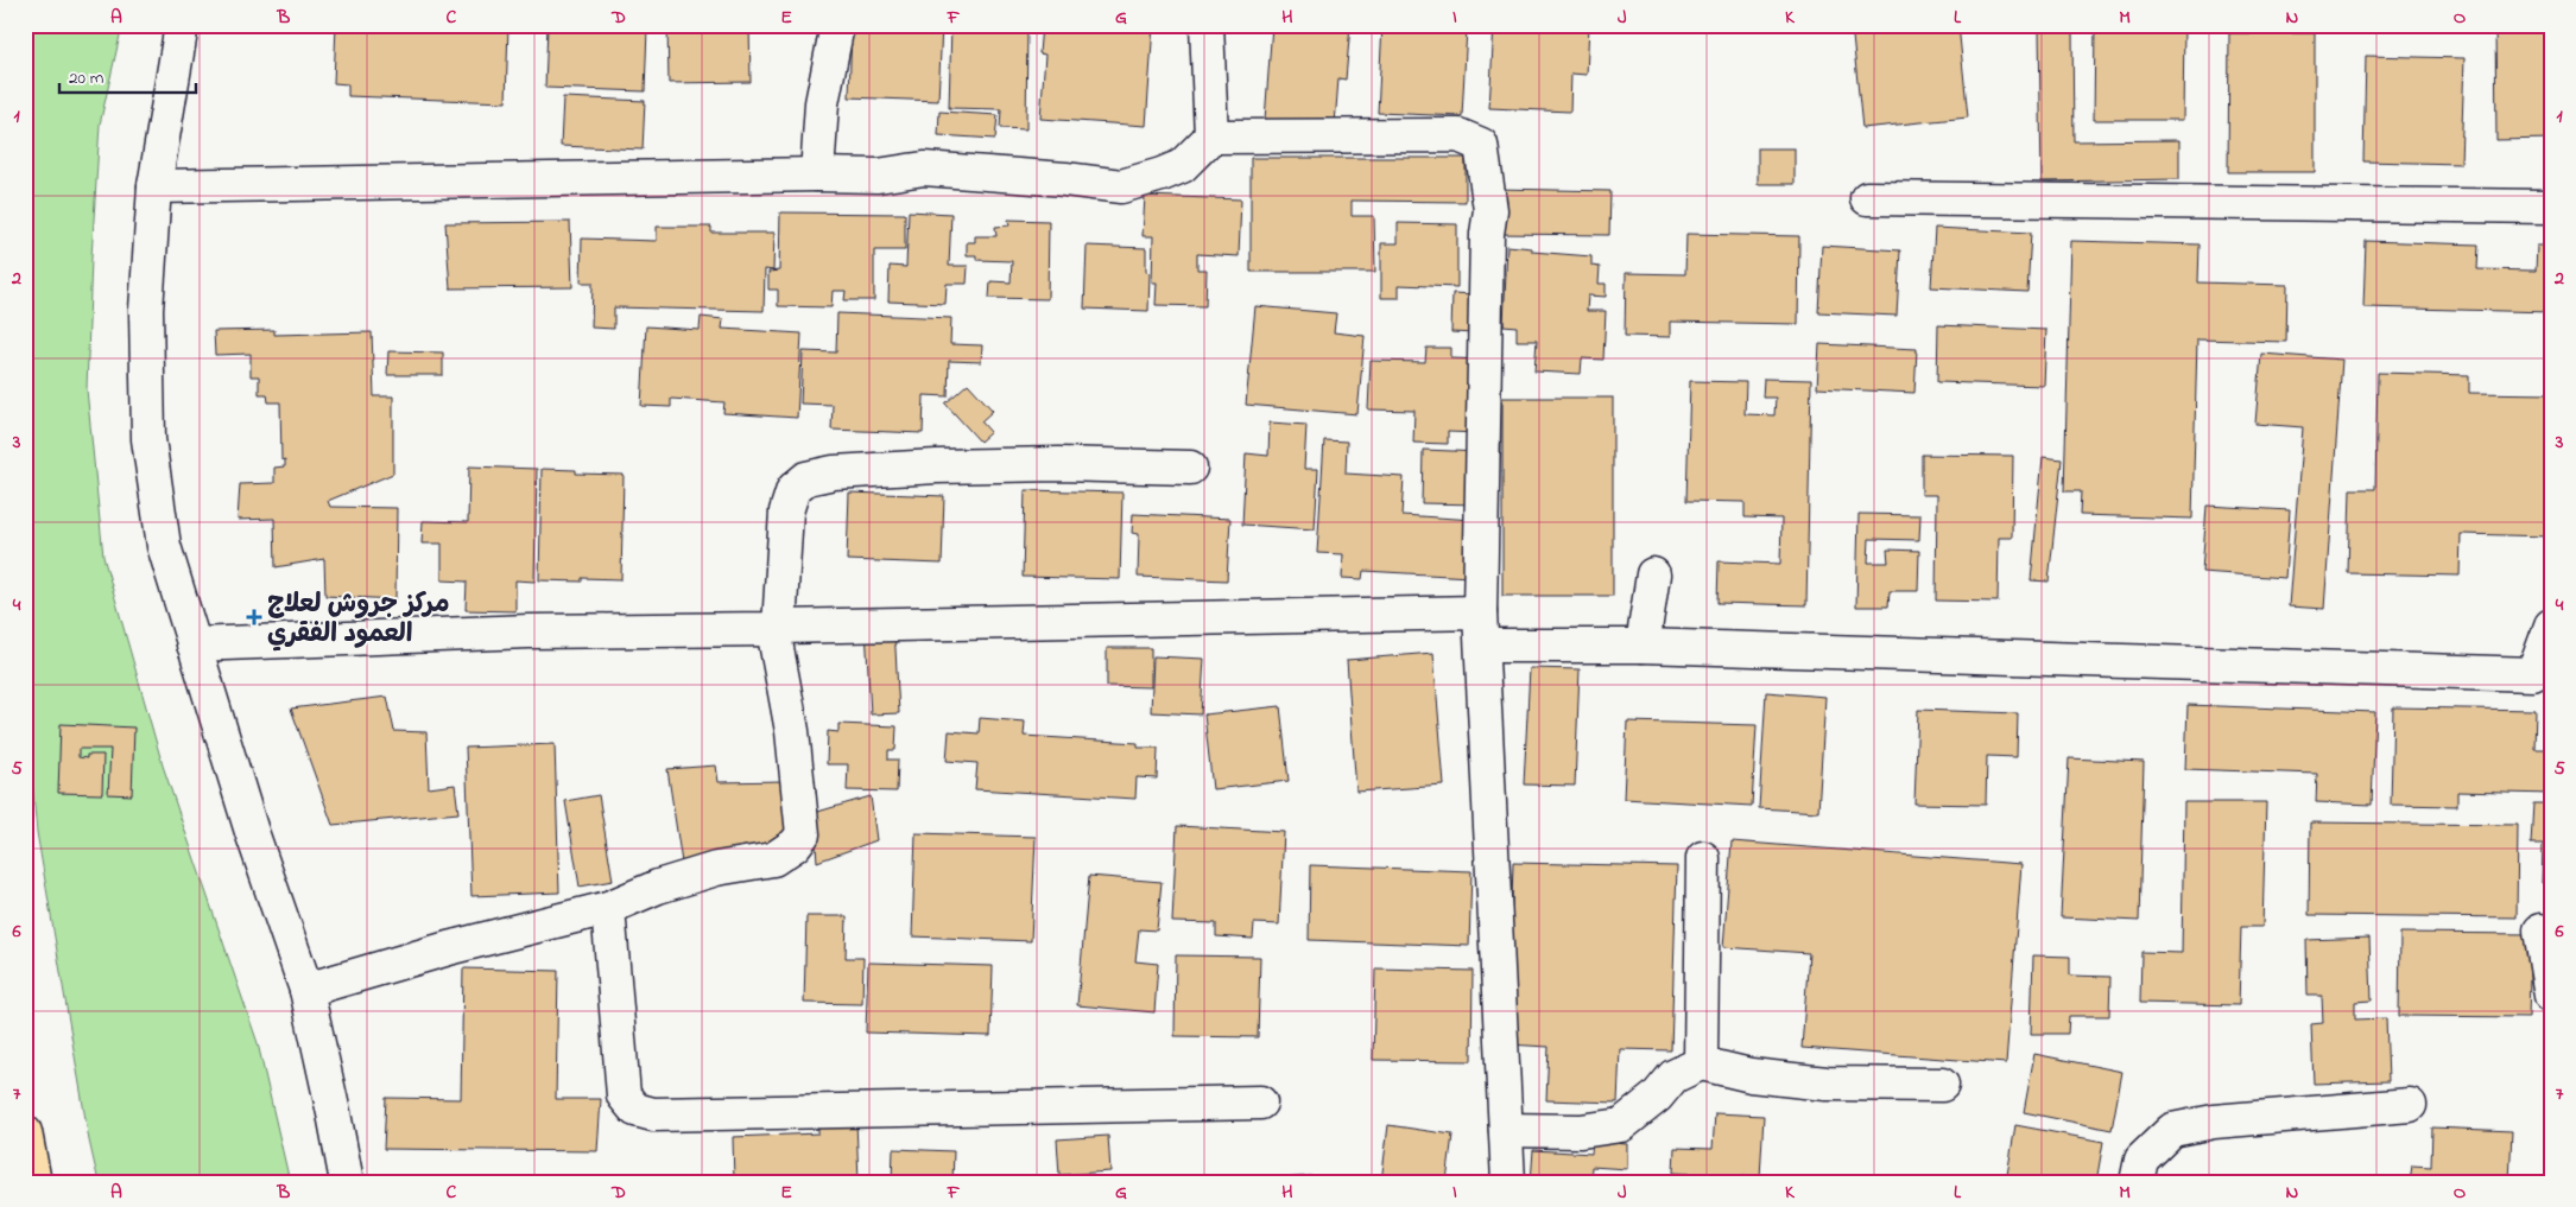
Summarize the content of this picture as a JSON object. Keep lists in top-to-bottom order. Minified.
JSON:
{"places":{"health":["مركز جروش لعلاج العمود الفقري"]},"scale_bar":"20 m","grid":{"columns":["A","B","C","D","E","F","G","H","I","J","K","L","M","N","O"],"rows":["1","2","3","4","5","6","7"]}}
